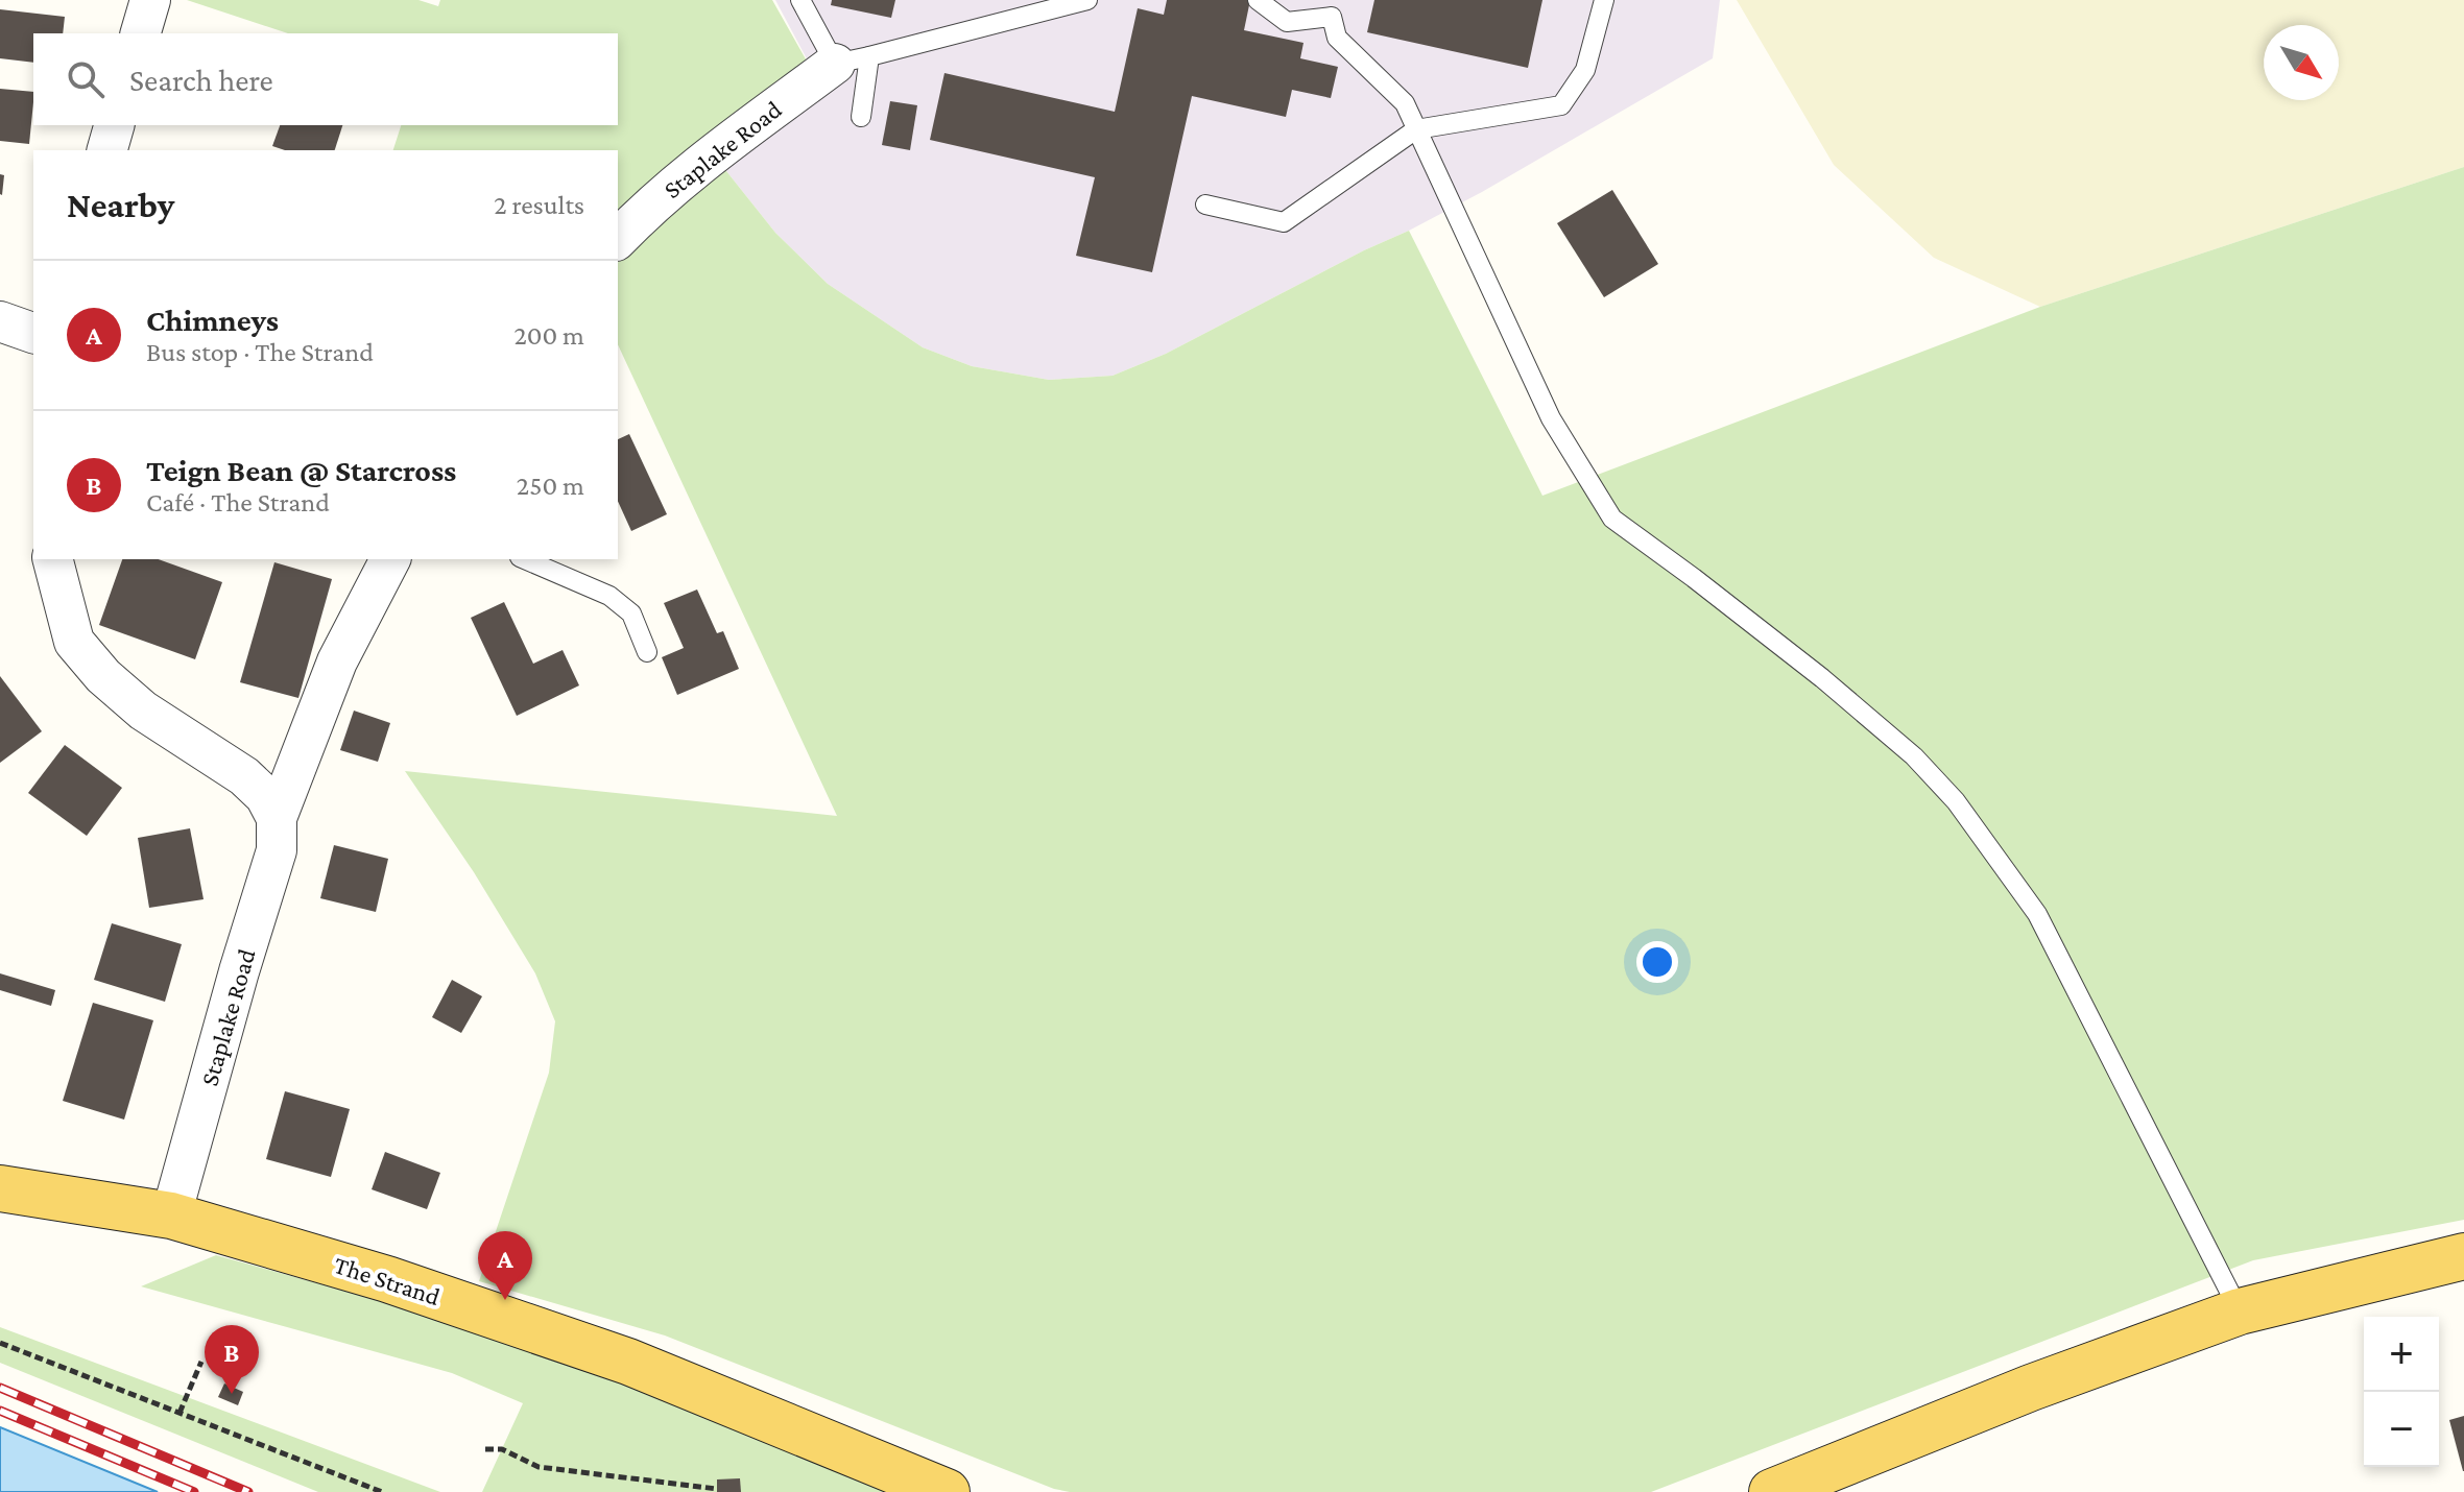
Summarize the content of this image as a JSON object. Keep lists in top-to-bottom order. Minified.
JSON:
{"streets":{"main road":["The Strand"],"street":["Staplake Road"]},"crossings":[["Staplake Road","The Strand"]],"north":"bottom right","page":{"search":"Search here","heading":["Nearby","2 results"],"list":[{"mark":"A","name":"Chimneys","note":"Bus stop · The Strand","value":"200 m"},{"mark":"B","name":"Teign Bean @ Starcross","note":"Café · The Strand","value":"250 m"}],"pins":["A","B"],"map_buttons":["+","−"]}}
